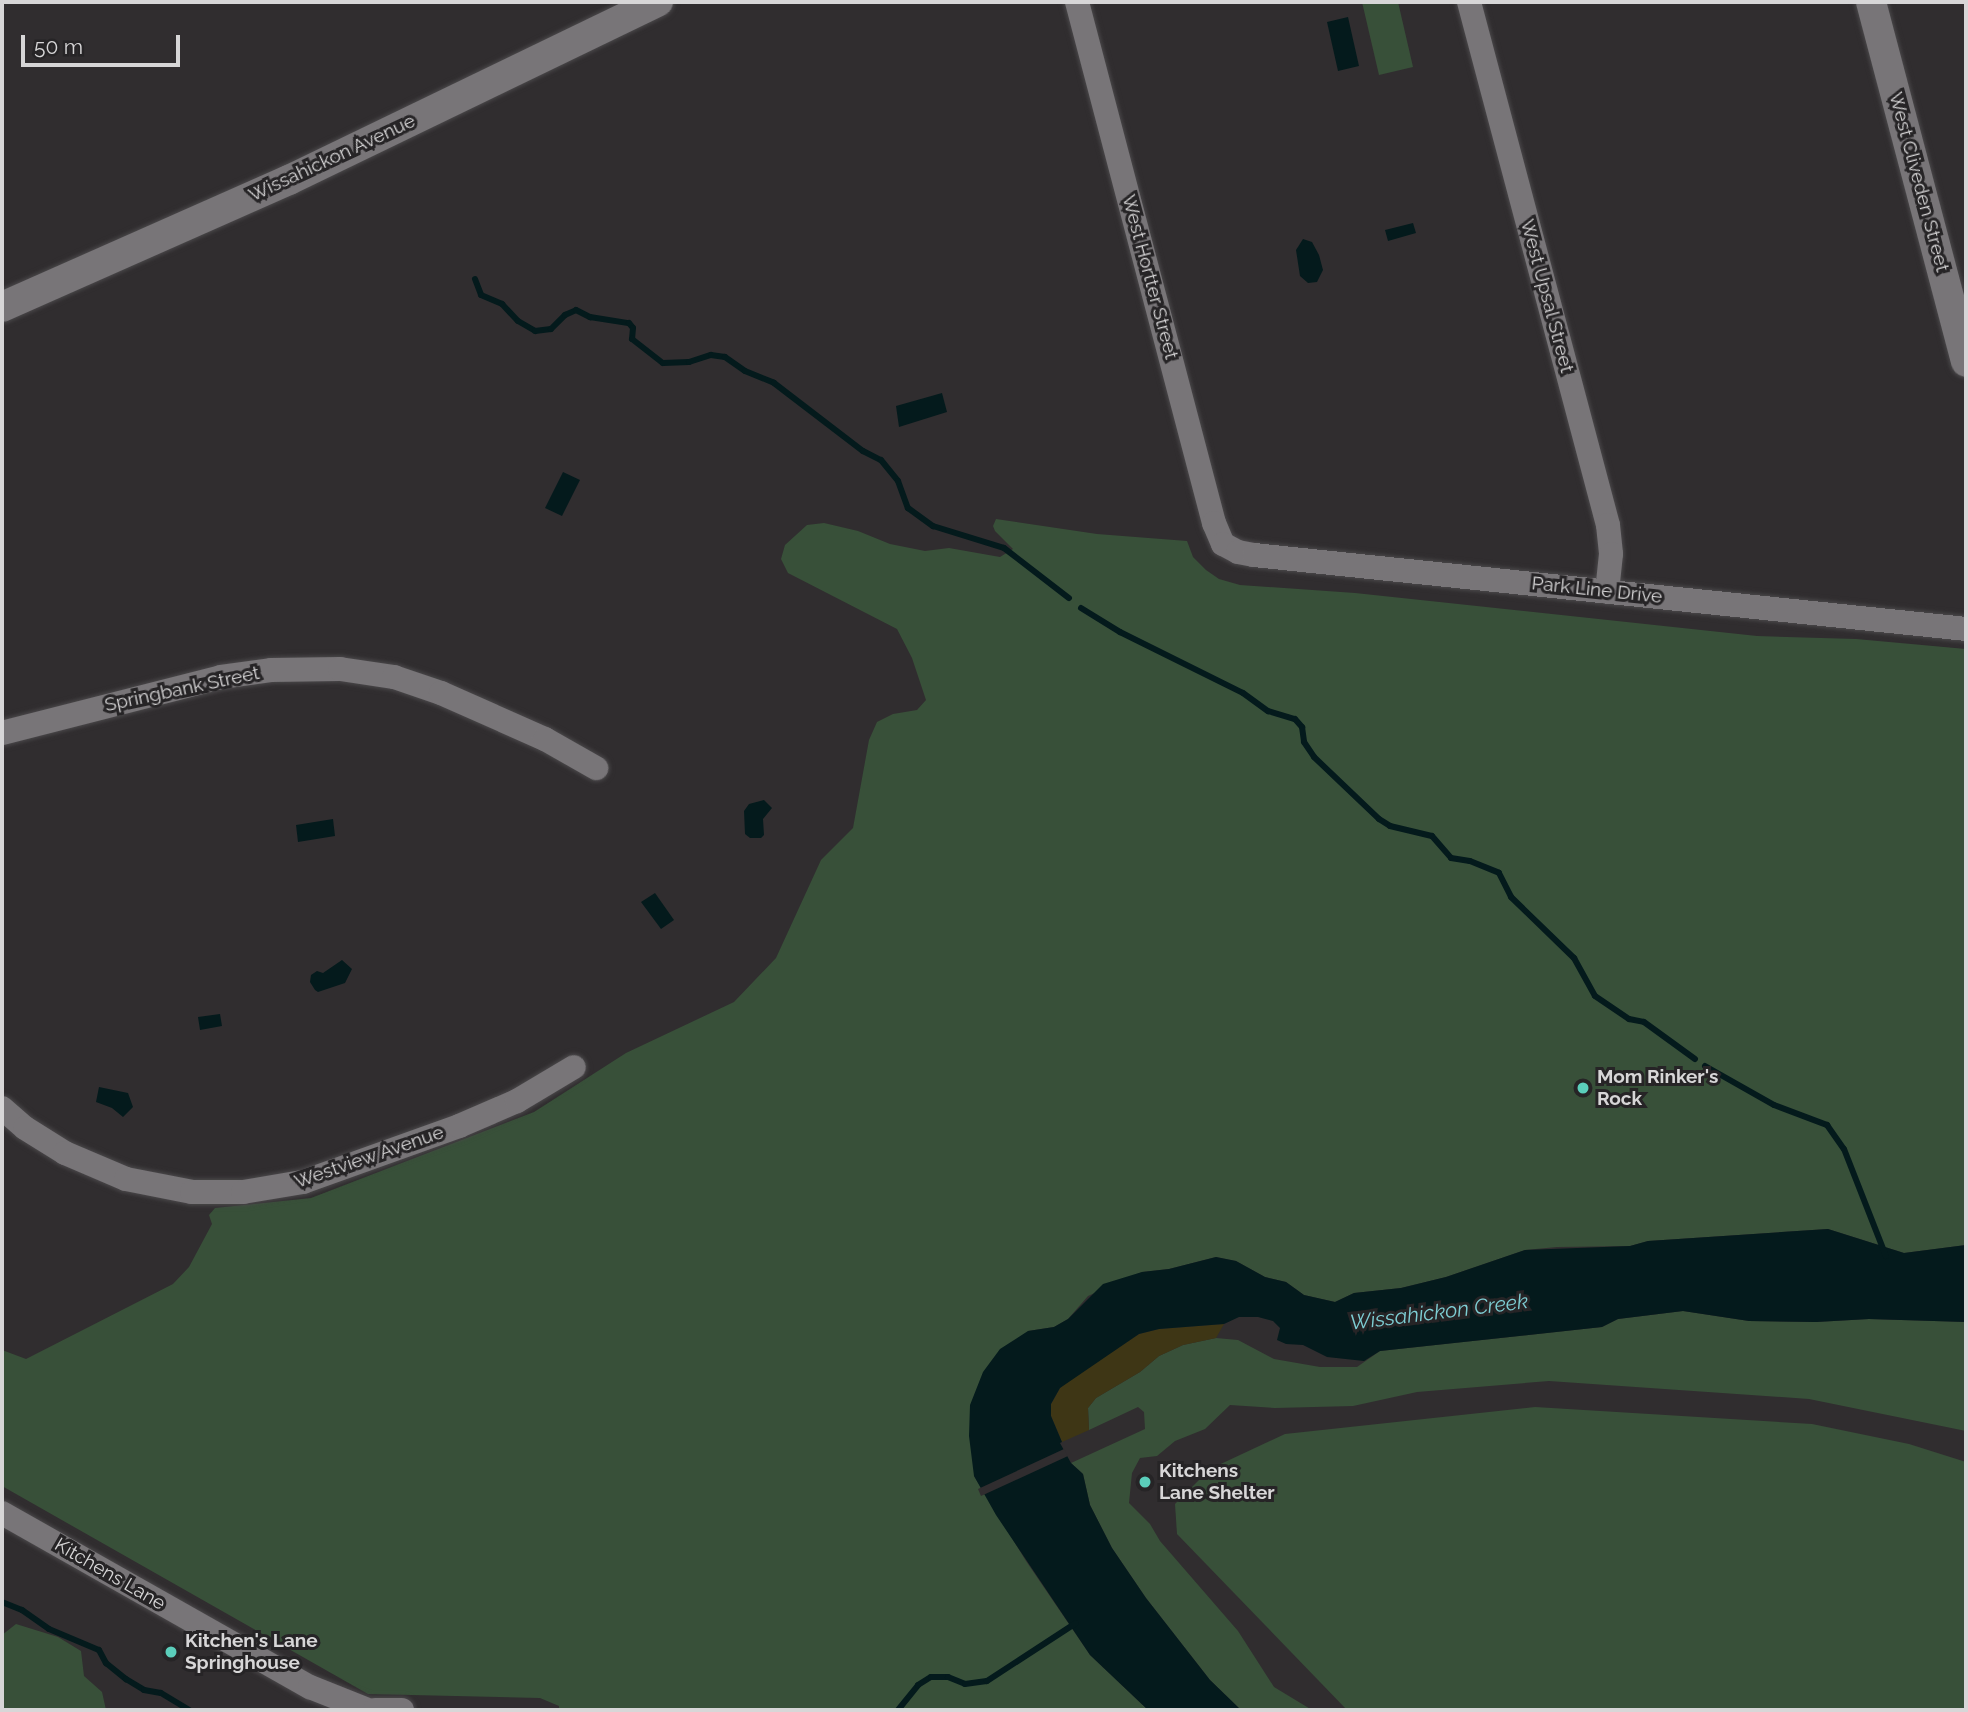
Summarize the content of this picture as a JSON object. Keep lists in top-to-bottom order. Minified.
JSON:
{"streets":{"street":["Wissahickon Avenue","West Cliveden Street","West Hortter Street","West Upsal Street","Park Line Drive","Springbank Street","Westview Avenue","Kitchens Lane"]},"crossings":[["West Hortter Street","Park Line Drive"],["West Upsal Street","Park Line Drive"]],"water":["Wissahickon Creek"],"places":["Mom Rinker's Rock","Kitchens Lane Shelter","Kitchen's Lane Springhouse"],"scale_bar":"50 m"}
